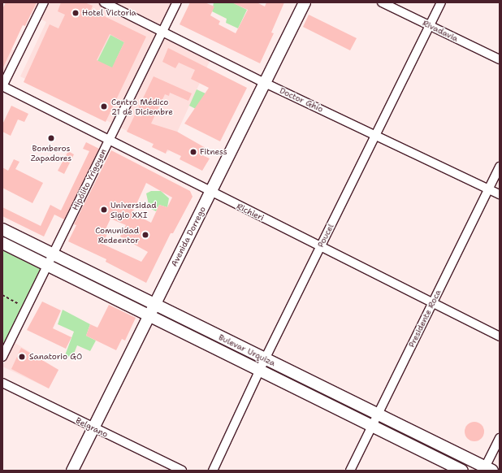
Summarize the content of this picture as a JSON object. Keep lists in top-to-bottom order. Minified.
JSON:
{"streets":{"main road":["Avenida Dorrego","Bulevar Urquiza"],"street":["Rivadavia","Doctor Ghío","Hipólito Yrigoyen","Richieri","Poucel","Presidente Roca","Belgrano"]},"crossings":[["Rivadavia","Poucel"],["Doctor Ghío","Hipólito Yrigoyen"],["Doctor Ghío","Poucel"],["Doctor Ghío","Avenida Dorrego"],["Doctor Ghío","Presidente Roca"],["Hipólito Yrigoyen","Richieri"],["Hipólito Yrigoyen","Bulevar Urquiza"],["Richieri","Poucel"],["Richieri","Avenida Dorrego"],["Richieri","Presidente Roca"],["Poucel","Bulevar Urquiza"],["Avenida Dorrego","Bulevar Urquiza"],["Avenida Dorrego","Belgrano"],["Presidente Roca","Bulevar Urquiza"]],"places":["Hotel Victoria","Centro Médico 21 de Diciembre","Bomberos Zapadores","Fitness","Universidad Siglo XXI","Comunidad Redeentor","Sanatorio GO"]}
